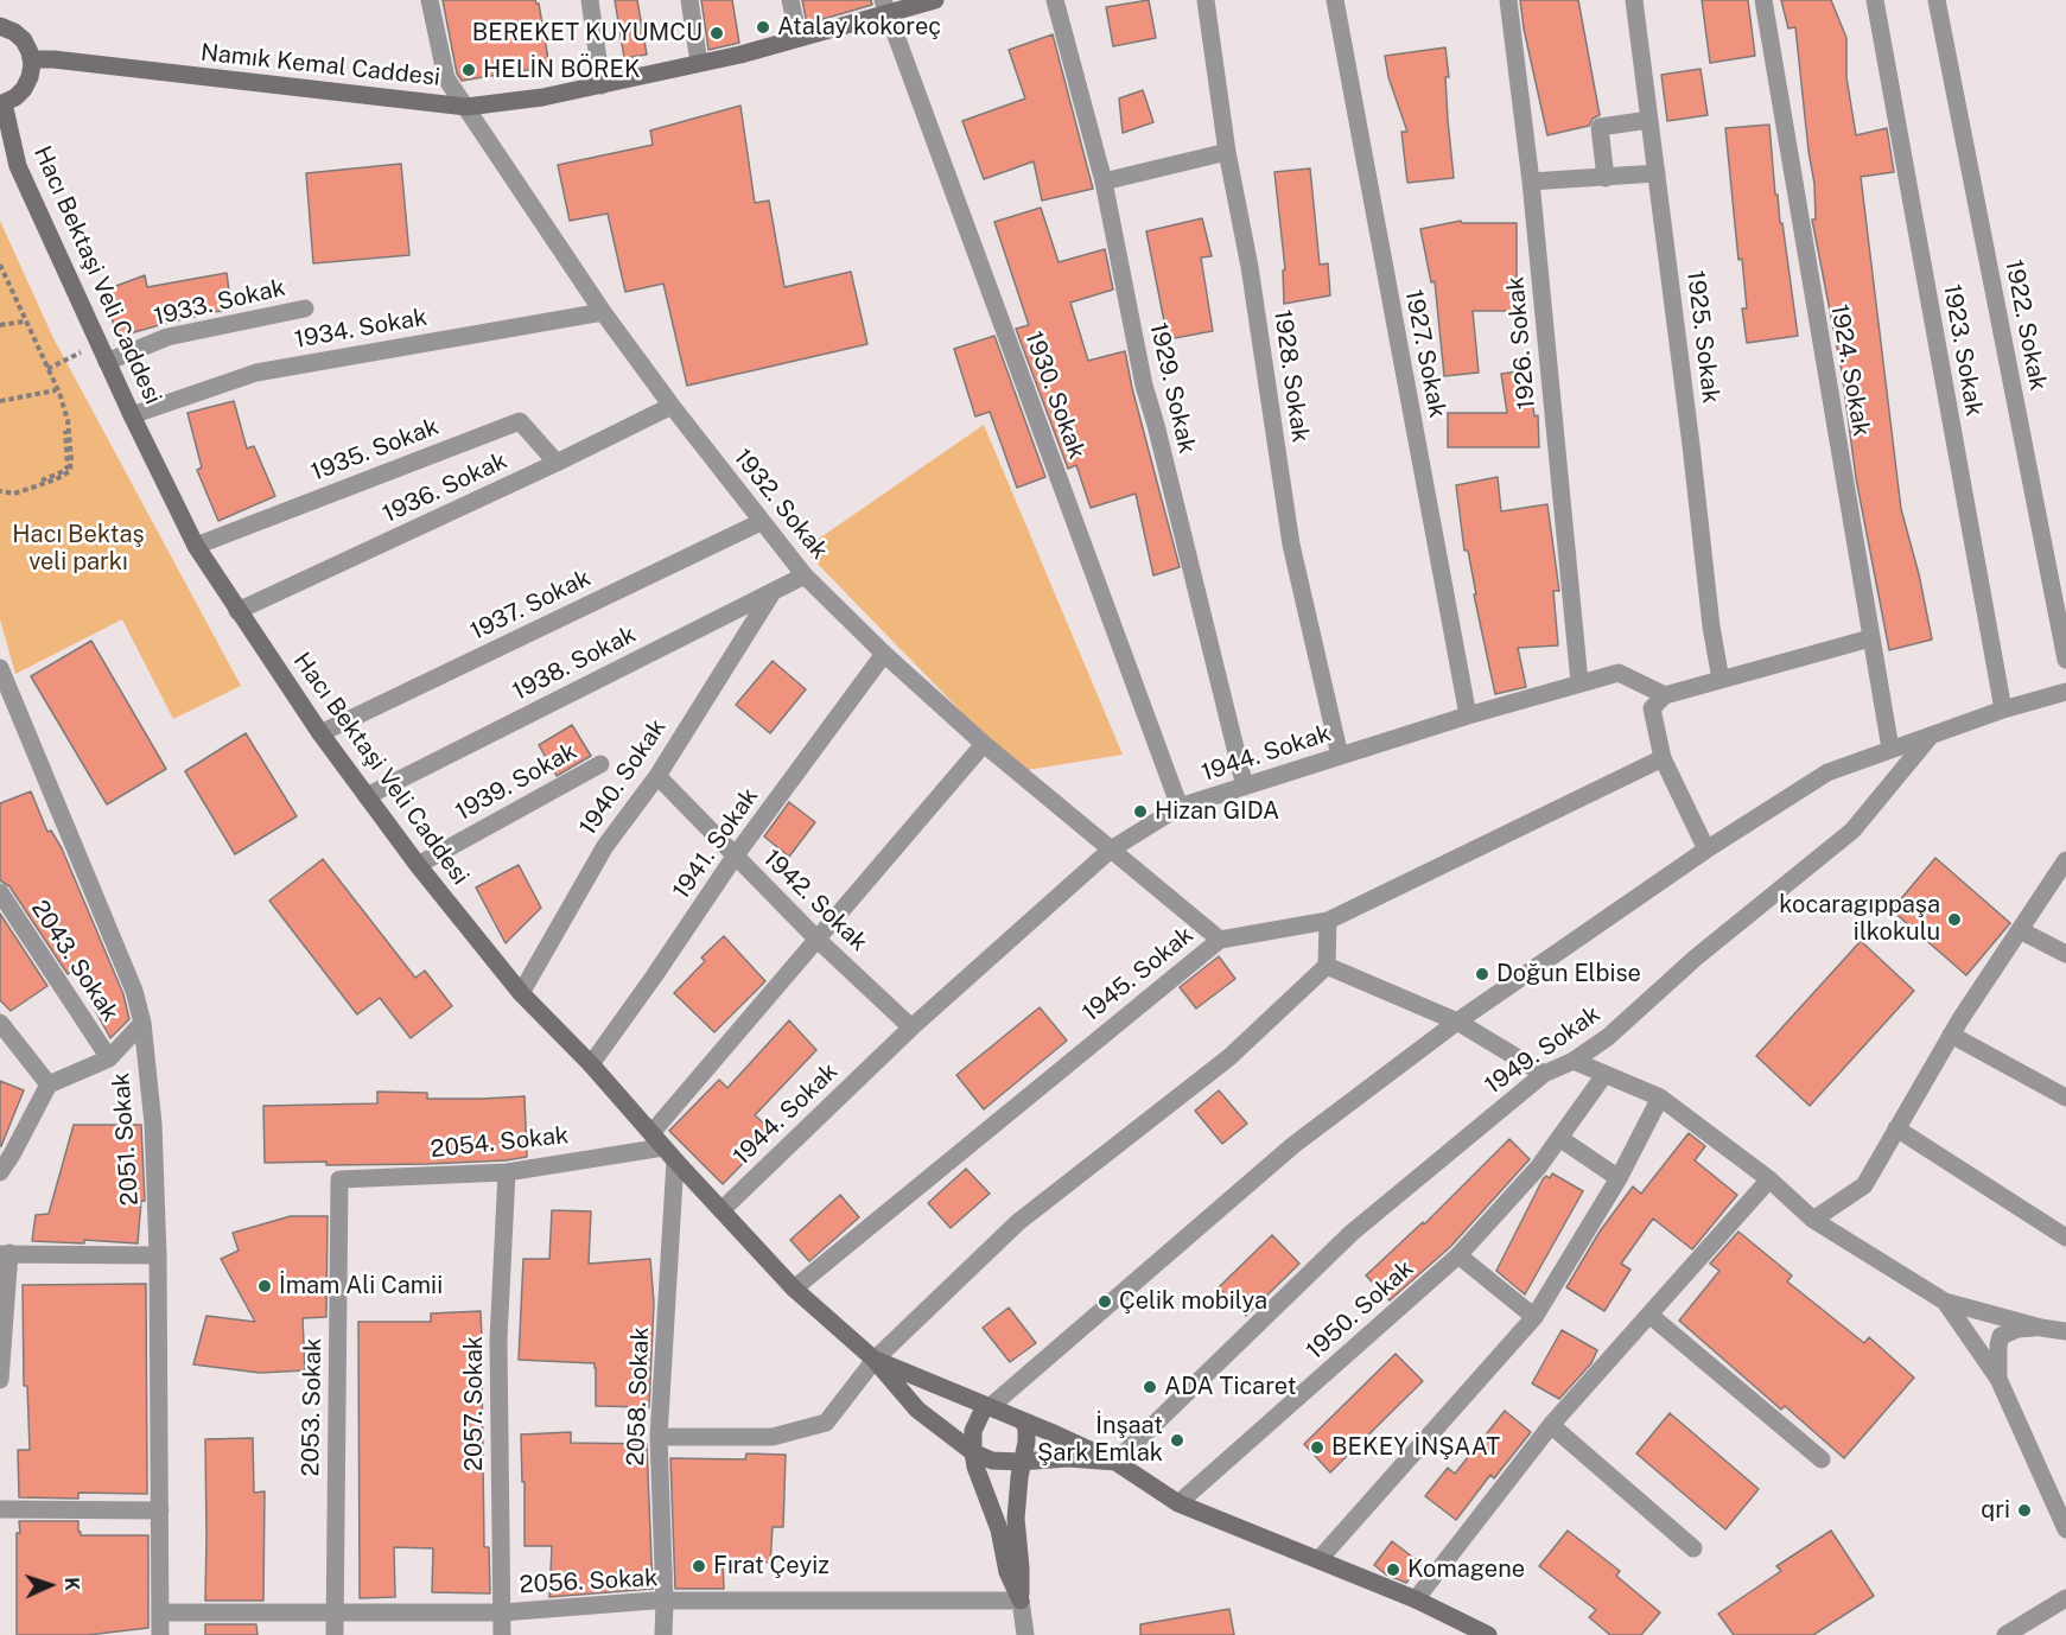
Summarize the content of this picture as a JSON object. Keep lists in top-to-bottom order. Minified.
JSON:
{"streets":{"street":["Namık Kemal Caddesi","Hacı Bektaşi Veli Caddesi","1933. Sokak","1922. Sokak","1934. Sokak","1925. Sokak","1926. Sokak","1923. Sokak","1927. Sokak","1924. Sokak","1928. Sokak","1929. Sokak","1930. Sokak","1935. Sokak","1936. Sokak","1932. Sokak","1937. Sokak","1938. Sokak","1944. Sokak","1940. Sokak","1939. Sokak","1941. Sokak","1942. Sokak","2043. Sokak","1945. Sokak","1949. Sokak","2051. Sokak","2054. Sokak","1950. Sokak","2058. Sokak","2057. Sokak","2053. Sokak","2056. Sokak"]},"crossings":[["Namık Kemal Caddesi","Hacı Bektaşi Veli Caddesi"],["Namık Kemal Caddesi","1930. Sokak"],["Namık Kemal Caddesi","1932. Sokak"],["Hacı Bektaşi Veli Caddesi","1933. Sokak"],["Hacı Bektaşi Veli Caddesi","1934. Sokak"],["Hacı Bektaşi Veli Caddesi","1935. Sokak"],["Hacı Bektaşi Veli Caddesi","1936. Sokak"],["Hacı Bektaşi Veli Caddesi","1937. Sokak"],["Hacı Bektaşi Veli Caddesi","1938. Sokak"],["Hacı Bektaşi Veli Caddesi","1944. Sokak"],["Hacı Bektaşi Veli Caddesi","1940. Sokak"],["Hacı Bektaşi Veli Caddesi","1939. Sokak"],["Hacı Bektaşi Veli Caddesi","1941. Sokak"],["Hacı Bektaşi Veli Caddesi","1945. Sokak"],["Hacı Bektaşi Veli Caddesi","1949. Sokak"],["Hacı Bektaşi Veli Caddesi","2054. Sokak"],["Hacı Bektaşi Veli Caddesi","1950. Sokak"],["Hacı Bektaşi Veli Caddesi","2058. Sokak"],["1934. Sokak","1932. Sokak"],["1926. Sokak","1944. Sokak"],["1927. Sokak","1944. Sokak"],["1928. Sokak","1944. Sokak"],["1929. Sokak","1944. Sokak"],["1930. Sokak","1944. Sokak"],["1935. Sokak","1936. Sokak"],["1936. Sokak","1932. Sokak"],["1932. Sokak","1937. Sokak"],["1932. Sokak","1938. Sokak"],["1932. Sokak","1944. Sokak"],["1932. Sokak","1941. Sokak"],["1932. Sokak","1945. Sokak"],["1938. Sokak","1940. Sokak"],["1944. Sokak","1942. Sokak"],["1940. Sokak","1942. Sokak"],["1941. Sokak","1942. Sokak"],["2051. Sokak","2056. Sokak"],["2054. Sokak","2058. Sokak"],["2054. Sokak","2057. Sokak"],["2054. Sokak","2053. Sokak"],["2058. Sokak","2056. Sokak"],["2057. Sokak","2056. Sokak"],["2053. Sokak","2056. Sokak"]],"parks":["Hacı Bektaş veli parkı"],"places":["Atalay kokoreç","BEREKET KUYUMCU","HELİN BÖREK","Hizan GIDA","kocaragıppaşa ilkokulu","Doğun Elbise","İmam Ali Camii","Çelik mobilya","ADA Ticaret","İnşaat Şark Emlak","BEKEY İNŞAAT","qri","Fırat Çeyiz","Komagene"],"north":"right"}
